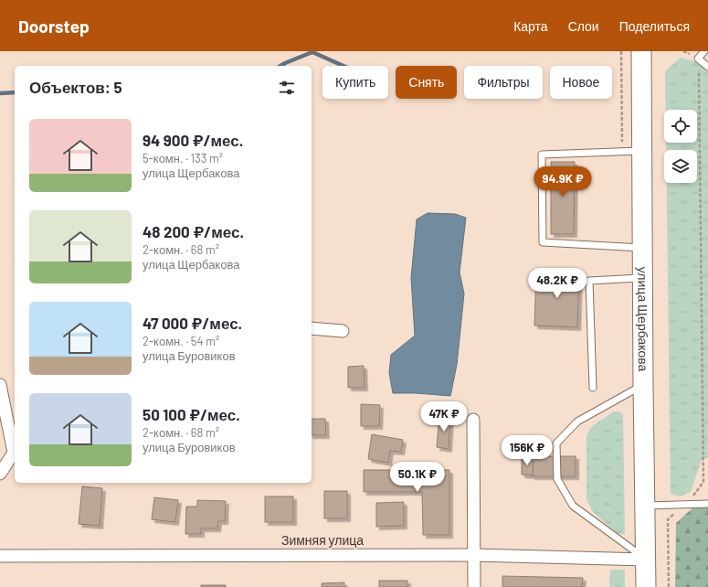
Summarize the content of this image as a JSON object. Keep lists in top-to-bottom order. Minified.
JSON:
{"streets":{"main road":["улица Щербакова"],"street":["Зимняя улица"]},"crossings":[["улица Щербакова","Зимняя улица"]],"page":{"header":"Doorstep","nav":["Карта","Слои","Поделиться"],"chip":["Купить","Снять","Фильтры","Новое"],"heading":"Объектов: 5","list":[{"name":"94 900 ₽/мес.","note":"5-комн. · 133 m² · улица Щербакова"},{"name":"48 200 ₽/мес.","note":"2-комн. · 68 m² · улица Щербакова"},{"name":"47 000 ₽/мес.","note":"2-комн. · 54 m² · улица Буровиков"},{"name":"50 100 ₽/мес.","note":"2-комн. · 68 m² · улица Буровиков"}],"price":["94.9K ₽","48.2K ₽","47K ₽","156K ₽","50.1K ₽"]}}
